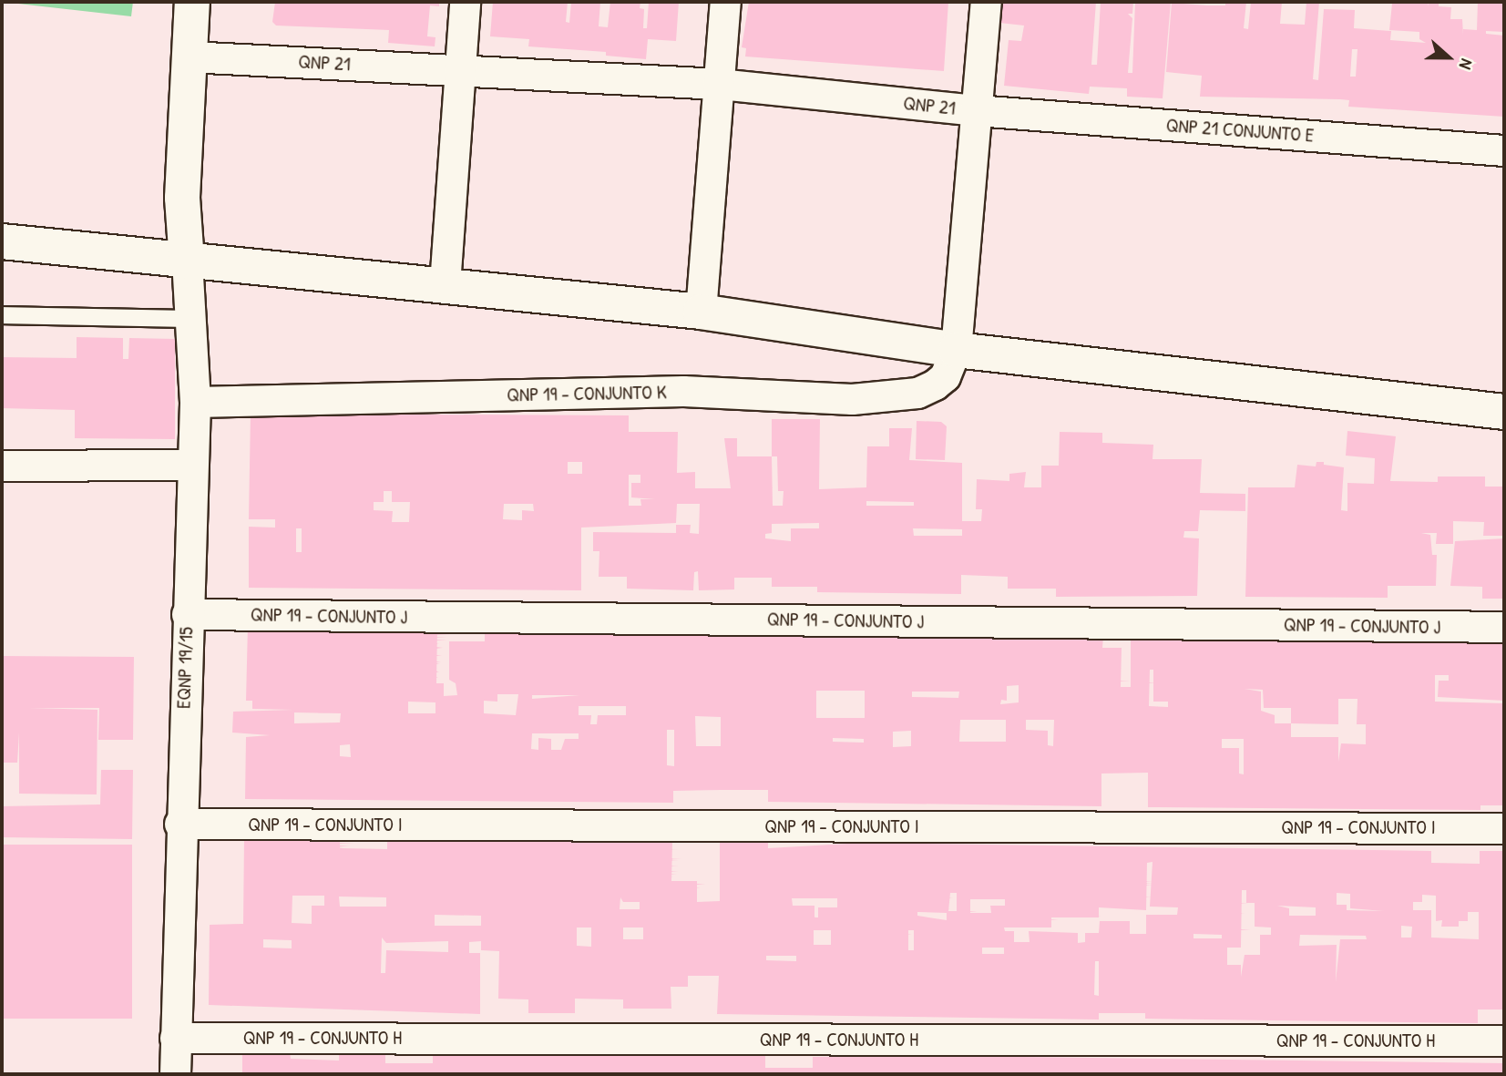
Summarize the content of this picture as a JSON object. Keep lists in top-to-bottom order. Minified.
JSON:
{"streets":{"street":["QNP 21","QNP 21 CONJUNTO E","QNP 19 - CONJUNTO K","QNP 19 - CONJUNTO J","EQNP 19/15","QNP 19 - CONJUNTO I","QNP 19 - CONJUNTO H"]},"crossings":[["QNP 21","QNP 21 CONJUNTO E"],["QNP 21","QNP 19 - CONJUNTO K"],["QNP 19 - CONJUNTO K","EQNP 19/15"],["QNP 19 - CONJUNTO J","EQNP 19/15"],["EQNP 19/15","QNP 19 - CONJUNTO I"],["EQNP 19/15","QNP 19 - CONJUNTO H"]],"north":"right"}
